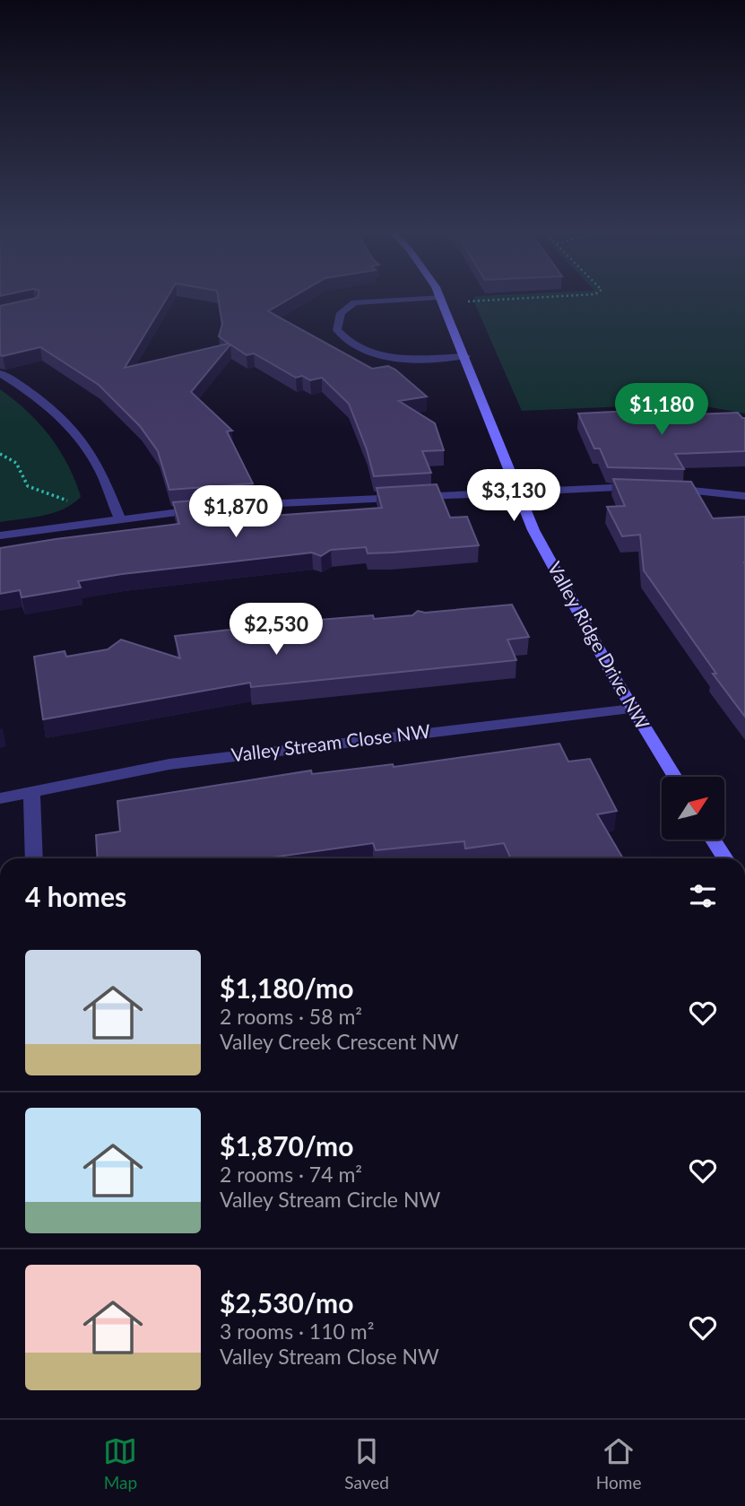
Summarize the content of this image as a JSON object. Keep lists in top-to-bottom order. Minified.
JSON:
{"streets":{"street":["Valley Ridge Drive NW","Valley Stream Close NW"]},"crossings":[["Valley Ridge Drive NW","Valley Stream Close NW"]],"north":"top right","page":{"price":["$1,180","$3,130","$1,870","$2,530"],"heading":"4 homes","list":[{"name":"$1,180/mo","note":"2 rooms · 58 m² · Valley Creek Crescent NW"},{"name":"$1,870/mo","note":"2 rooms · 74 m² · Valley Stream Circle NW"},{"name":"$2,530/mo","note":"3 rooms · 110 m² · Valley Stream Close NW"}],"tabs":["Map","Saved","Home"]}}
